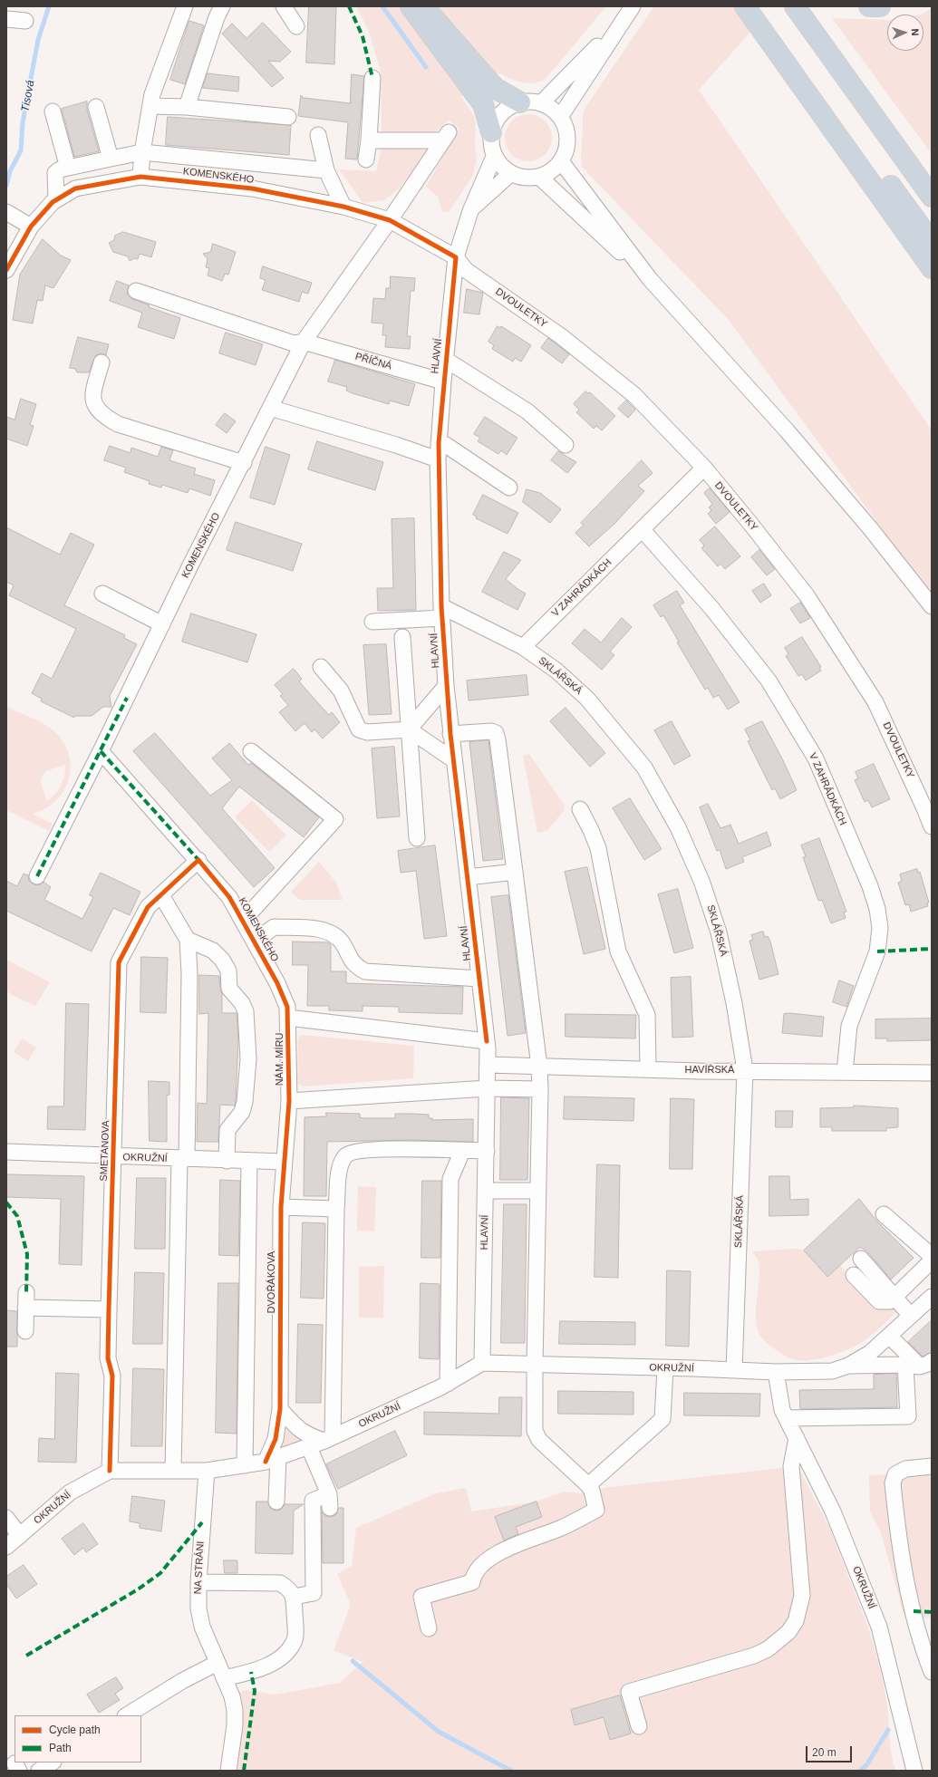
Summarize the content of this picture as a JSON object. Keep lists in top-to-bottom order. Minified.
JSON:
{"streets":{"street":["KOMENSKÉHO","DVOULETKY","HLAVNÍ","PŘÍČNÁ","V ZAHRÁDKÁCH","SKLÁŘSKÁ","NÁM. MÍRU","HAVÍŘSKÁ","SMETANOVA","OKRUŽNÍ","DVOŘÁKOVA","NA STRÁNI"]},"crossings":[["KOMENSKÉHO","DVOULETKY"],["KOMENSKÉHO","HLAVNÍ"],["KOMENSKÉHO","PŘÍČNÁ"],["KOMENSKÉHO","NÁM. MÍRU"],["KOMENSKÉHO","SMETANOVA"],["DVOULETKY","HLAVNÍ"],["DVOULETKY","V ZAHRÁDKÁCH"],["HLAVNÍ","PŘÍČNÁ"],["HLAVNÍ","SKLÁŘSKÁ"],["HLAVNÍ","HAVÍŘSKÁ"],["HLAVNÍ","OKRUŽNÍ"],["V ZAHRÁDKÁCH","SKLÁŘSKÁ"],["V ZAHRÁDKÁCH","HAVÍŘSKÁ"],["SKLÁŘSKÁ","HAVÍŘSKÁ"],["SKLÁŘSKÁ","OKRUŽNÍ"],["NÁM. MÍRU","DVOŘÁKOVA"],["SMETANOVA","OKRUŽNÍ"],["OKRUŽNÍ","DVOŘÁKOVA"],["OKRUŽNÍ","NA STRÁNI"]],"water":["Tisová"],"legend":["Cycle path","Path"],"scale_bar":"20 m","north":"right"}
